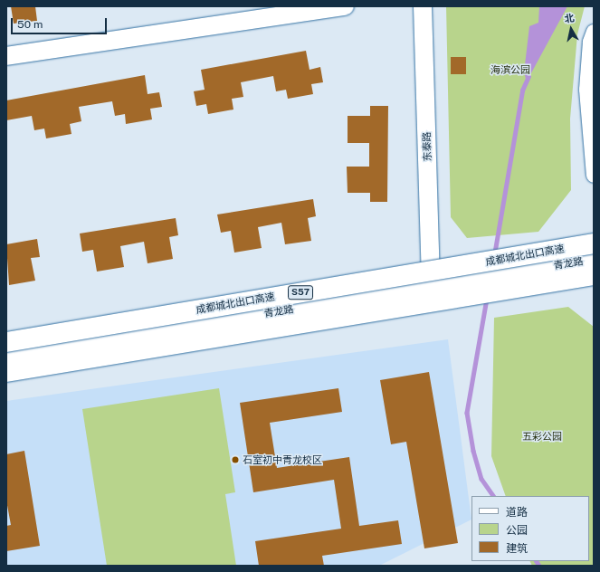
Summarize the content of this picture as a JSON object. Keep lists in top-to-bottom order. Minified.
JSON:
{"streets":{"highway":["成都城北出口高速","S57"],"street":["东泰路","青龙路"]},"crossings":[["东泰路","青龙路"]],"parks":["海滨公园","五彩公园"],"places":["石室初中青龙校区"],"legend":["道路","公园","建筑"],"scale_bar":"50 m","north":"top"}
